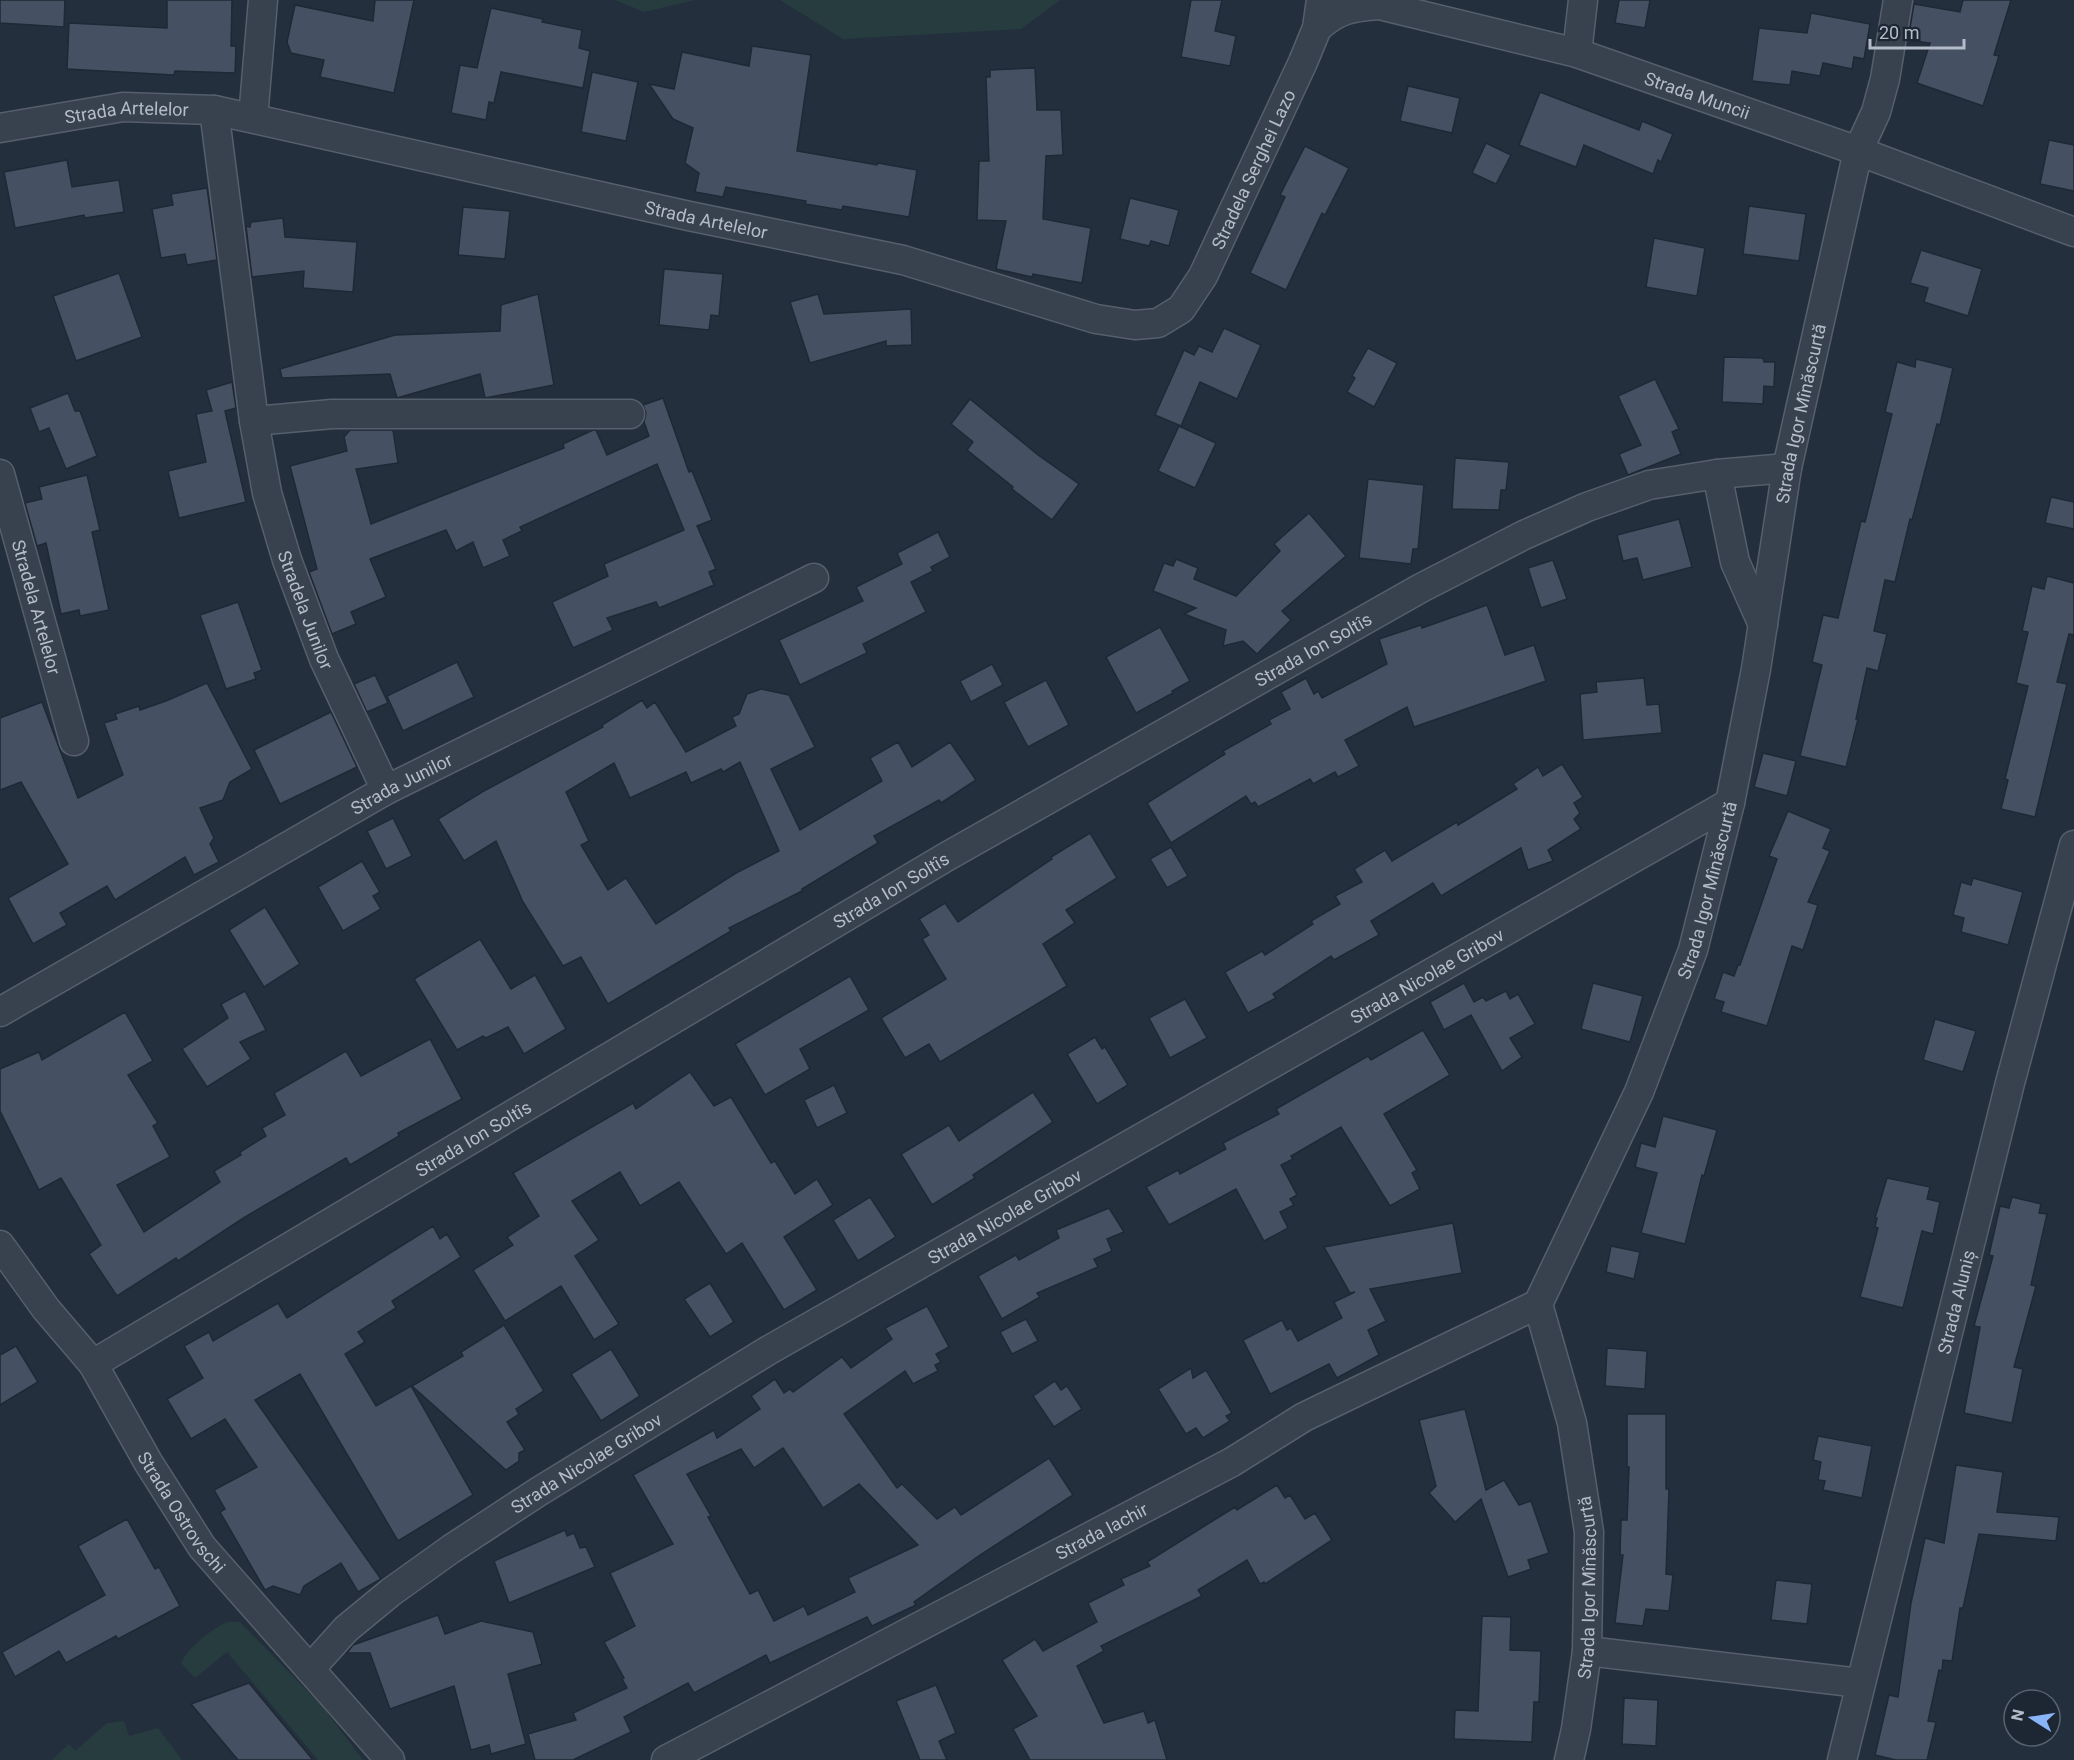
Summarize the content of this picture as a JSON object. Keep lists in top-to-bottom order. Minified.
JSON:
{"streets":{"street":["Strada Muncii","Strada Artelelor","Stradela Serghei Lazo","Strada Igor Mînăscurtă","Stradela Artelelor","Stradela Junilor","Strada Ion Soltîs","Strada Junilor","Strada Nicolae Gribov","Strada Aluniș","Strada Ostrovschi","Strada Iachir"]},"crossings":[["Strada Muncii","Stradela Serghei Lazo"],["Strada Muncii","Strada Igor Mînăscurtă"],["Strada Artelelor","Stradela Serghei Lazo"],["Strada Artelelor","Stradela Junilor"],["Strada Igor Mînăscurtă","Strada Ion Soltîs"],["Strada Igor Mînăscurtă","Strada Nicolae Gribov"],["Strada Igor Mînăscurtă","Strada Iachir"],["Stradela Junilor","Strada Junilor"],["Strada Ion Soltîs","Strada Ostrovschi"],["Strada Nicolae Gribov","Strada Ostrovschi"]],"scale_bar":"20 m","north":"left"}
